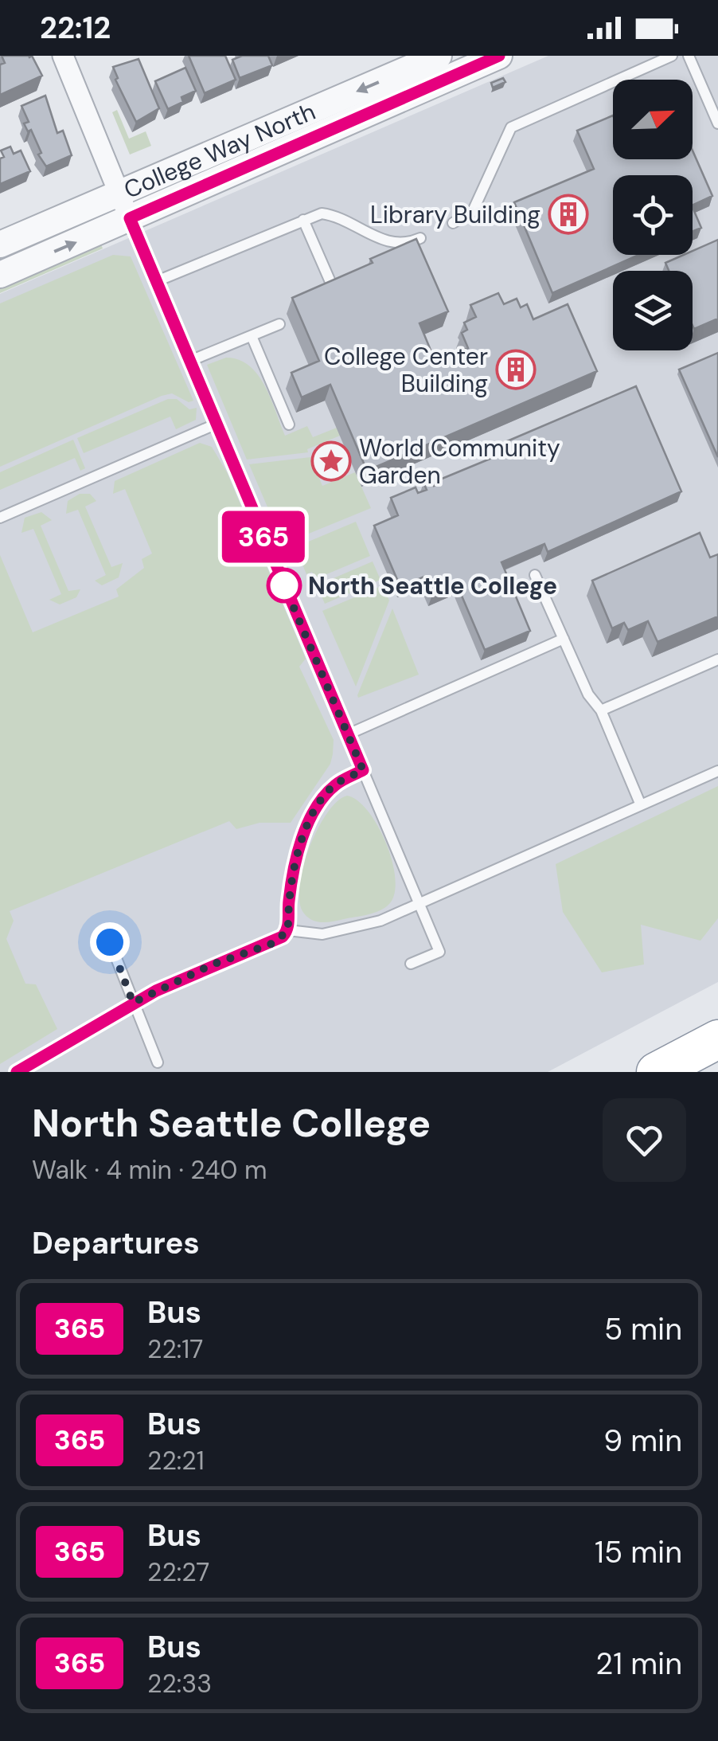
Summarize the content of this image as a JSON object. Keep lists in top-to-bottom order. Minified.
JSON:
{"streets":{"street":["College Way North"]},"places":{"building":["Library Building","College Center Building"],"place":["World Community Garden"],"other":["North Seattle College"]},"lines":["bus line 365"],"north":"top right","page":{"status":"22:12","on_map":"365","heading":[["North Seattle College","Walk · 4 min · 240 m"],"Departures"],"list":[{"mark":"365","name":"Bus","note":"22:17","value":"5 min"},{"mark":"365","name":"Bus","note":"22:21","value":"9 min"},{"mark":"365","name":"Bus","note":"22:27","value":"15 min"},{"mark":"365","name":"Bus","note":"22:33","value":"21 min"}]}}
